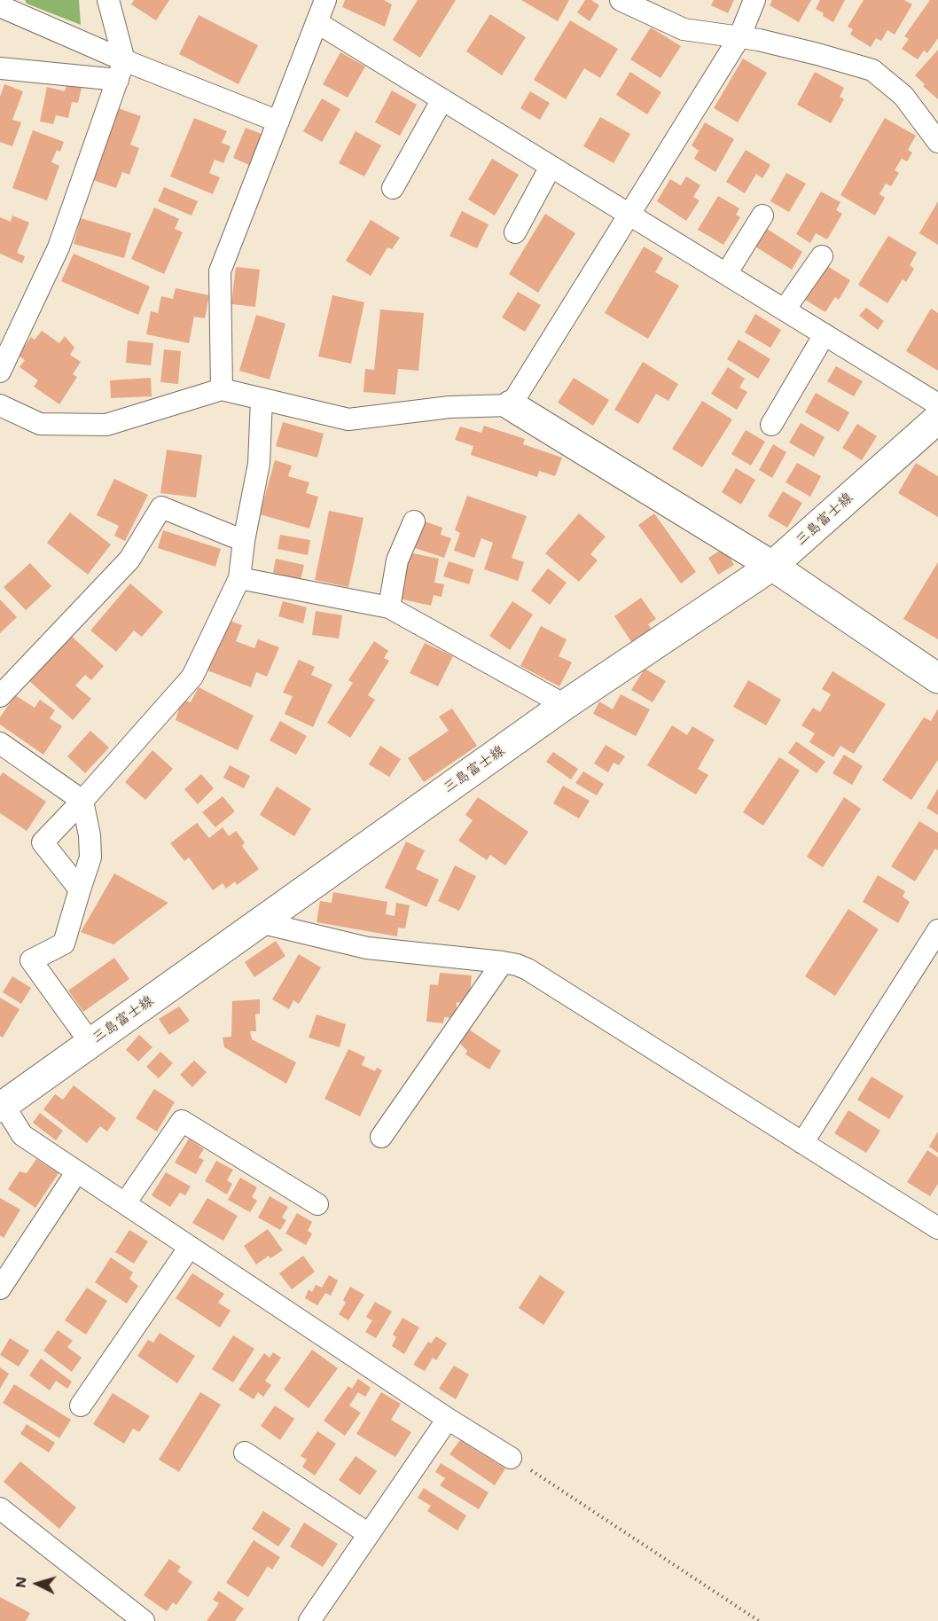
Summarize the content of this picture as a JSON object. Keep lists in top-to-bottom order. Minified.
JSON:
{"streets":{"main road":["三島富士線"]},"north":"left"}
